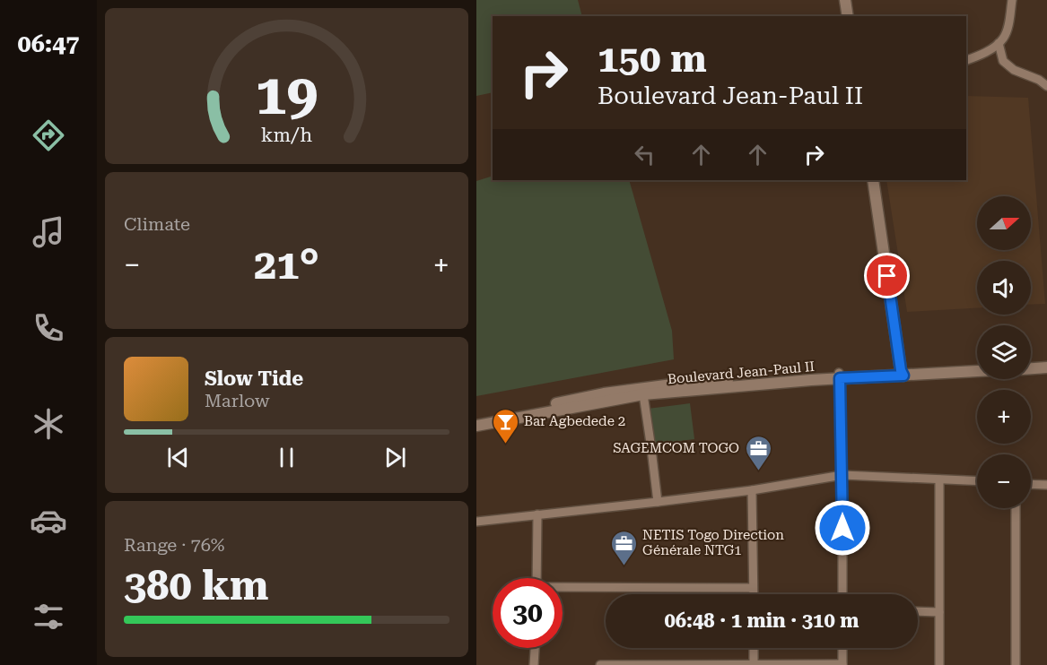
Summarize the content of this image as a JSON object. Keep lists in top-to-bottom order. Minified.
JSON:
{"streets":{"main road":["Boulevard Jean-Paul II"]},"places":{"bar":["Bar Agbedede 2"],"office":["SAGEMCOM TOGO","NETIS Togo Direction Générale NTG1"]},"north":"right","page":{"tabs":"06:47","turn":["150 m","Boulevard Jean-Paul II"],"tile":["Climate",["Range · 76%","380 km"]],"map_buttons":["+","−"],"heat":["−","21°","+"],"song":["Slow Tide","Marlow"],"limit":"30","trip":"06:48 · 1 min · 310 m","gauge":["19","km/h"]}}
